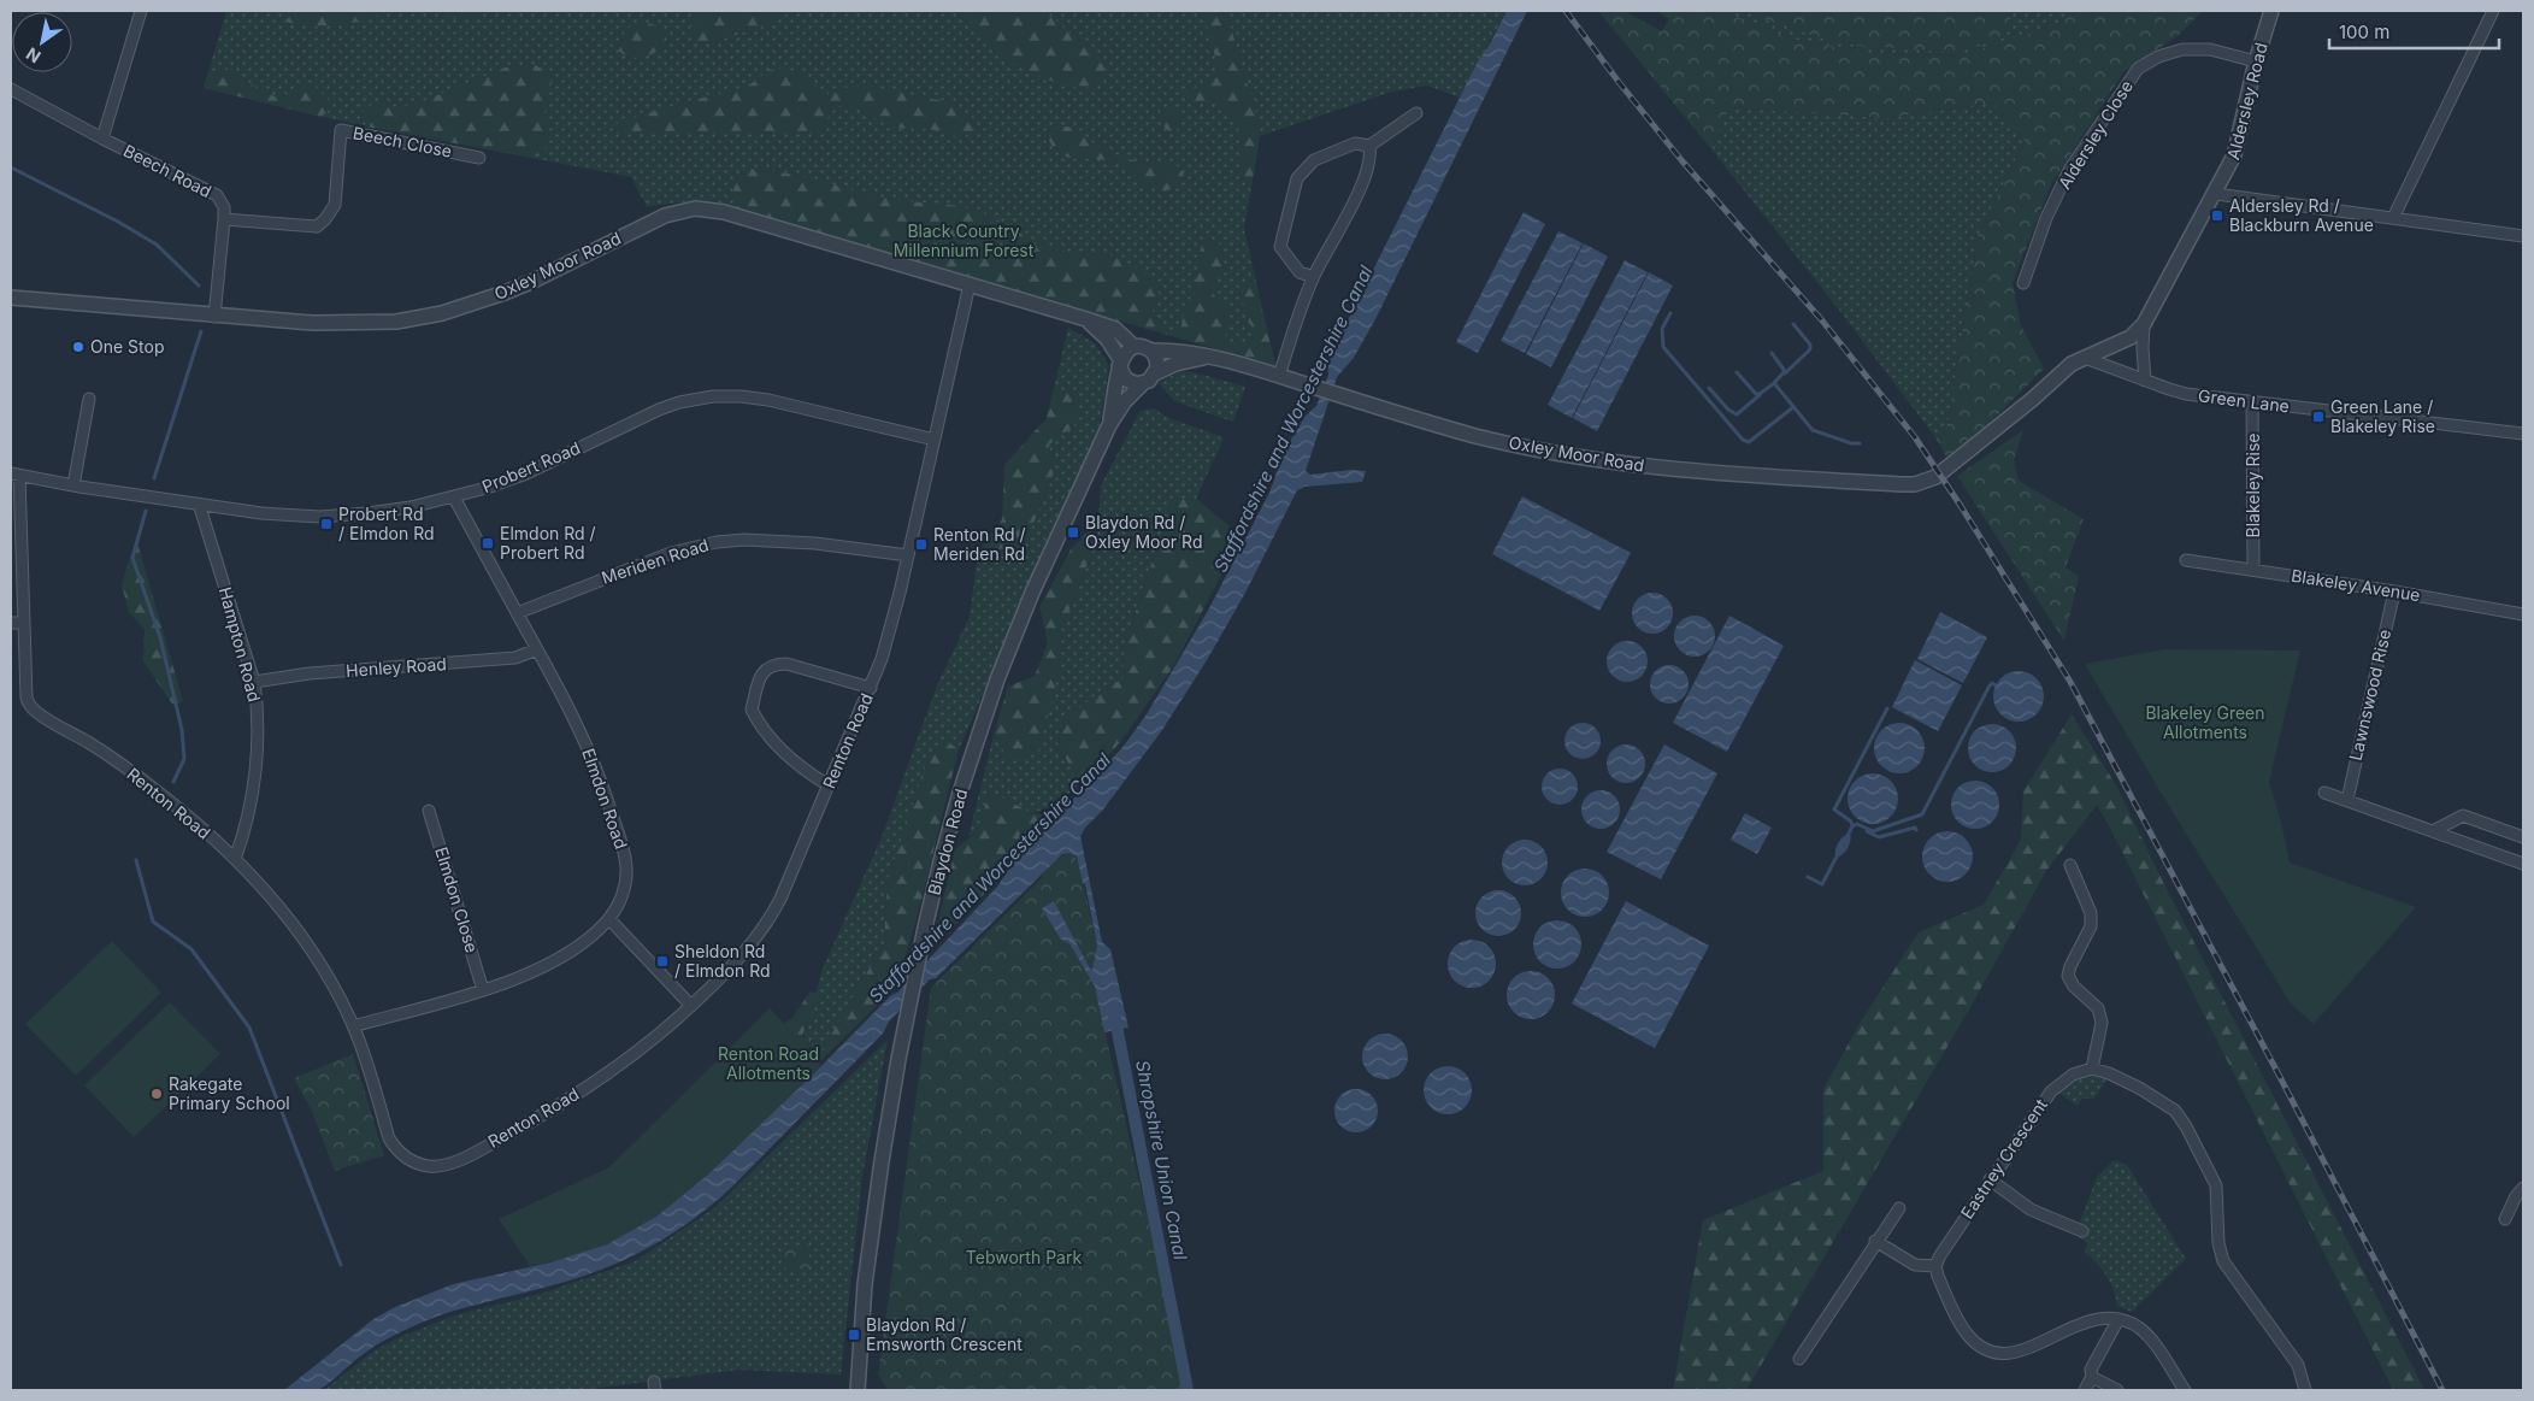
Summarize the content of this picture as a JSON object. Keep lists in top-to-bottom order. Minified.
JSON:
{"streets":{"street":["Aldersley Road","Aldersley Close","Beech Close","Beech Road","Oxley Moor Road","Green Lane","Probert Road","Blakeley Rise","Meriden Road","Blakeley Avenue","Hampton Road","Henley Road","Lawnswood Rise","Renton Road","Elmdon Road","Blaydon Road","Elmdon Close","Eastney Crescent"]},"crossings":[["Aldersley Road","Aldersley Close"],["Aldersley Road","Oxley Moor Road"],["Aldersley Road","Green Lane"],["Beech Close","Beech Road"],["Beech Road","Oxley Moor Road"],["Oxley Moor Road","Renton Road"],["Oxley Moor Road","Blaydon Road"],["Green Lane","Blakeley Rise"],["Probert Road","Hampton Road"],["Probert Road","Renton Road"],["Probert Road","Elmdon Road"],["Blakeley Rise","Blakeley Avenue"],["Meriden Road","Renton Road"],["Meriden Road","Elmdon Road"],["Blakeley Avenue","Lawnswood Rise"],["Hampton Road","Henley Road"],["Hampton Road","Renton Road"],["Henley Road","Elmdon Road"],["Renton Road","Elmdon Road"],["Elmdon Road","Elmdon Close"]],"water":["Staffordshire and Worcestershire Canal","Shropshire Union Canal"],"parks":["Black Country Millennium Forest","Blakeley Green Allotments","Renton Road Allotments","Tebworth Park"],"places":{"transit":["Aldersley Rd / Blackburn Avenue","Green Lane / Blakeley Rise","Probert Rd / Elmdon Rd","Blaydon Rd / Oxley Moor Rd","Elmdon Rd / Probert Rd","Renton Rd / Meriden Rd","Sheldon Rd / Elmdon Rd","Blaydon Rd / Emsworth Crescent"],"other":["One Stop","Rakegate Primary School"]},"scale_bar":"100 m","north":"bottom left"}
